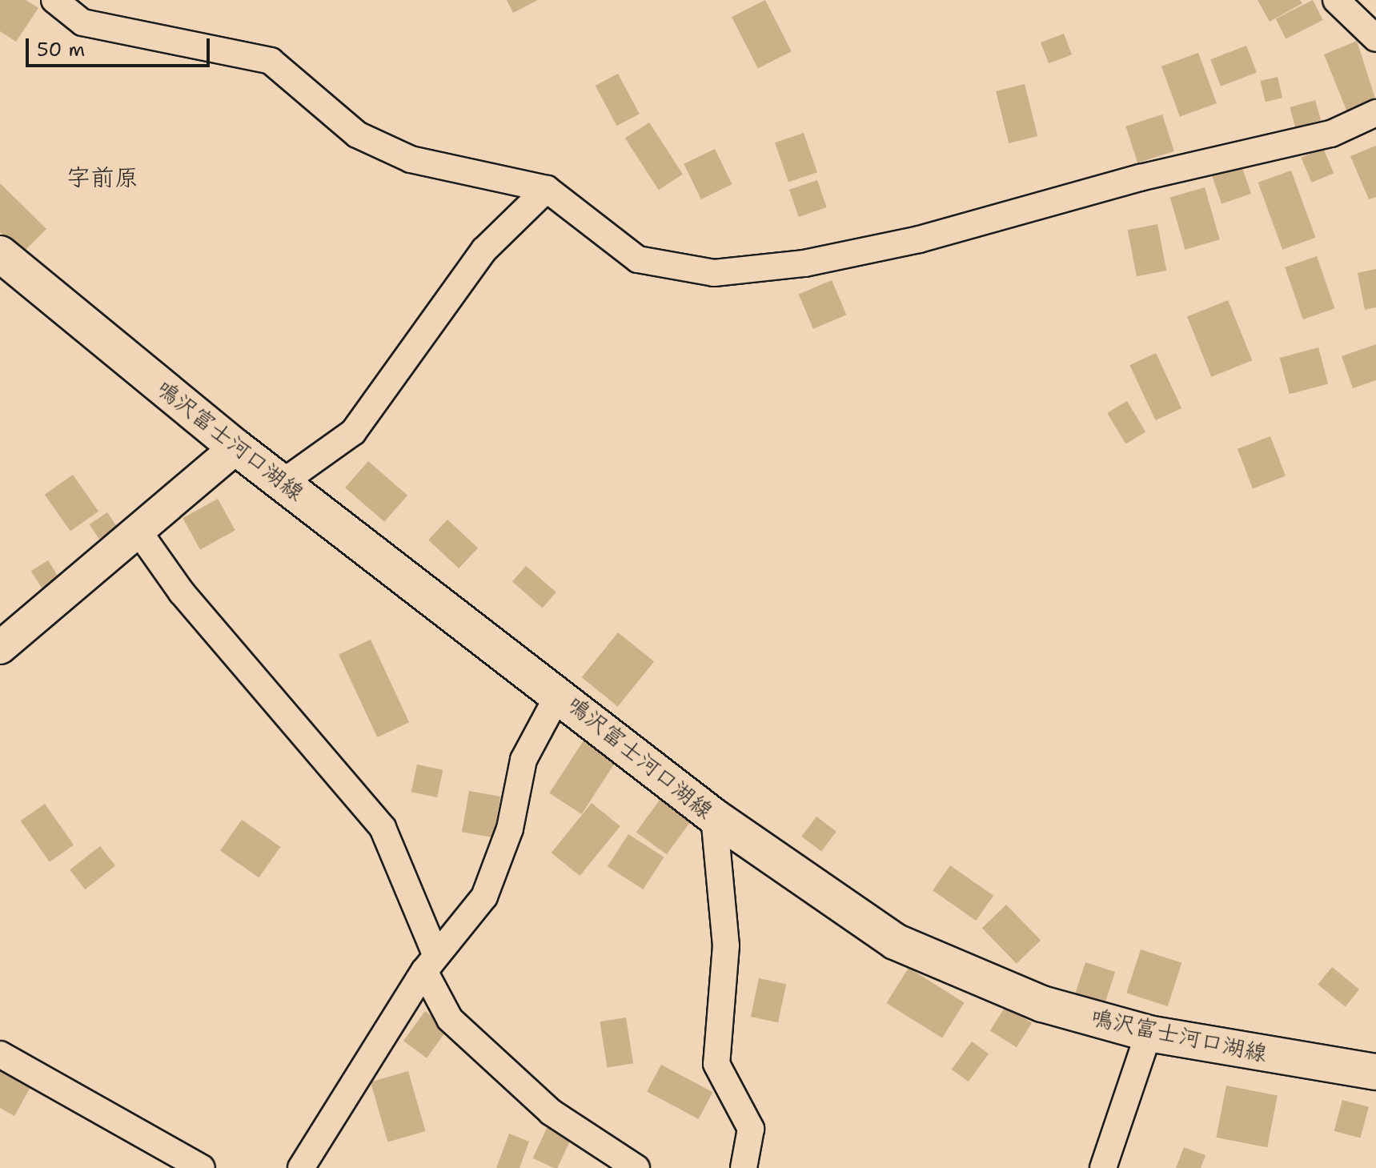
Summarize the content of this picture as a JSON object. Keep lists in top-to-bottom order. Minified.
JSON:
{"streets":{"main road":["鳴沢富士河口湖線"]},"districts":["字前原"],"scale_bar":"50 m"}
